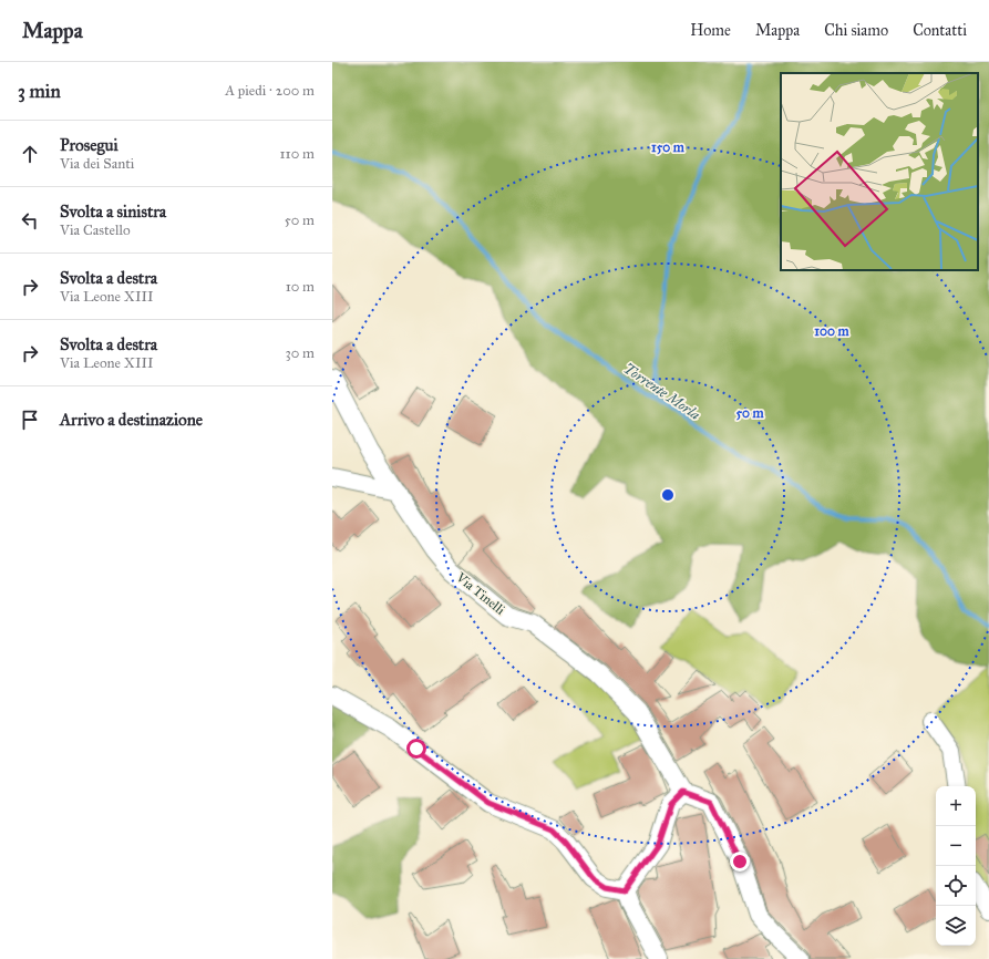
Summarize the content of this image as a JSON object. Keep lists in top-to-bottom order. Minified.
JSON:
{"streets":{"street":["Via Tinelli"]},"water":["Torrente Morla"],"page":{"header":"Mappa","nav":["Home","Mappa","Chi siamo","Contatti"],"heading":["3 min","A piedi · 200 m"],"list":[["Prosegui","Via dei Santi","110 m"],["Svolta a sinistra","Via Castello","50 m"],["Svolta a destra","Via Leone XIII","10 m"],["Svolta a destra","Via Leone XIII","30 m"],"Arrivo a destinazione"],"map_buttons":["+","−"]},"rings":["150 m","100 m","50 m"]}
